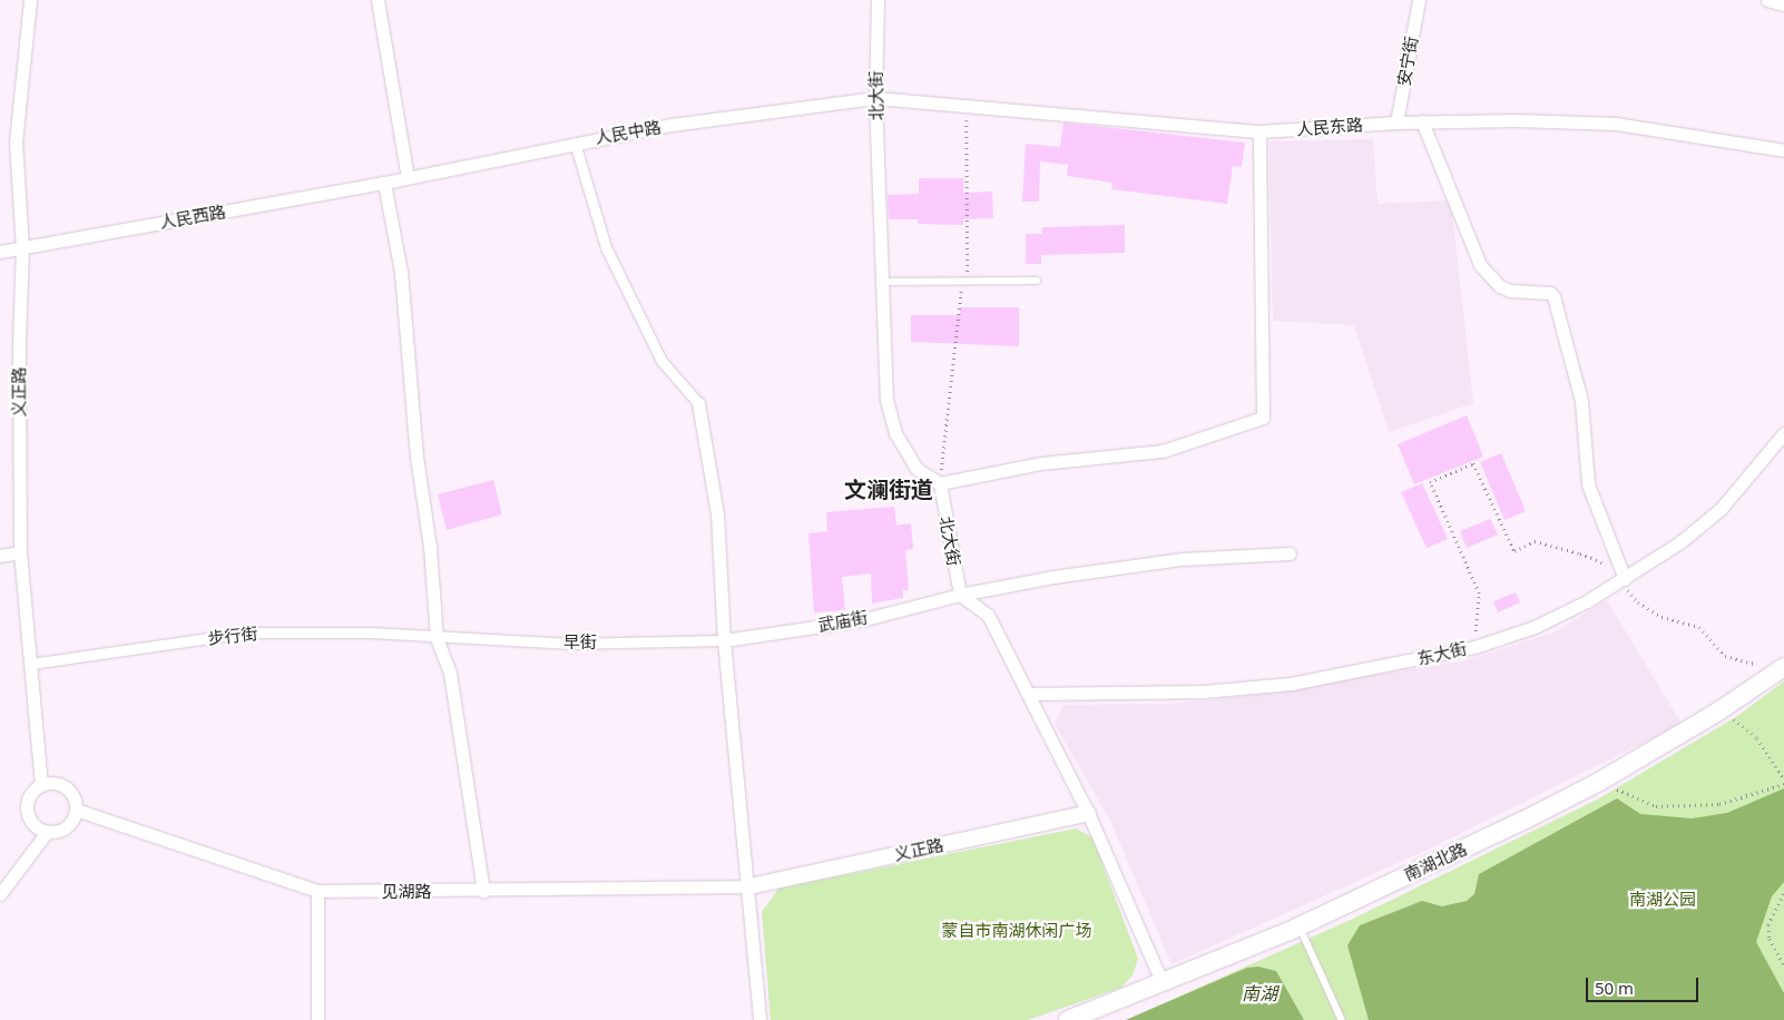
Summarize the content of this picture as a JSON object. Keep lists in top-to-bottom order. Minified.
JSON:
{"streets":{"main road":["南湖北路"],"street":["安宁街","北大街","人民东路","人民中路","人民西路","义正路","武庙街","步行街","早街","东大街","见湖路"]},"crossings":[["安宁街","人民东路"],["北大街","人民东路"],["北大街","人民中路"],["北大街","武庙街"],["人民东路","人民中路"],["人民中路","人民西路"],["人民西路","义正路"],["义正路","步行街"],["义正路","见湖路"],["武庙街","早街"],["步行街","早街"]],"districts":["文澜街道"],"water":["南湖"],"parks":["南湖公园","蒙自市南湖休闲广场"],"scale_bar":"50 m"}
